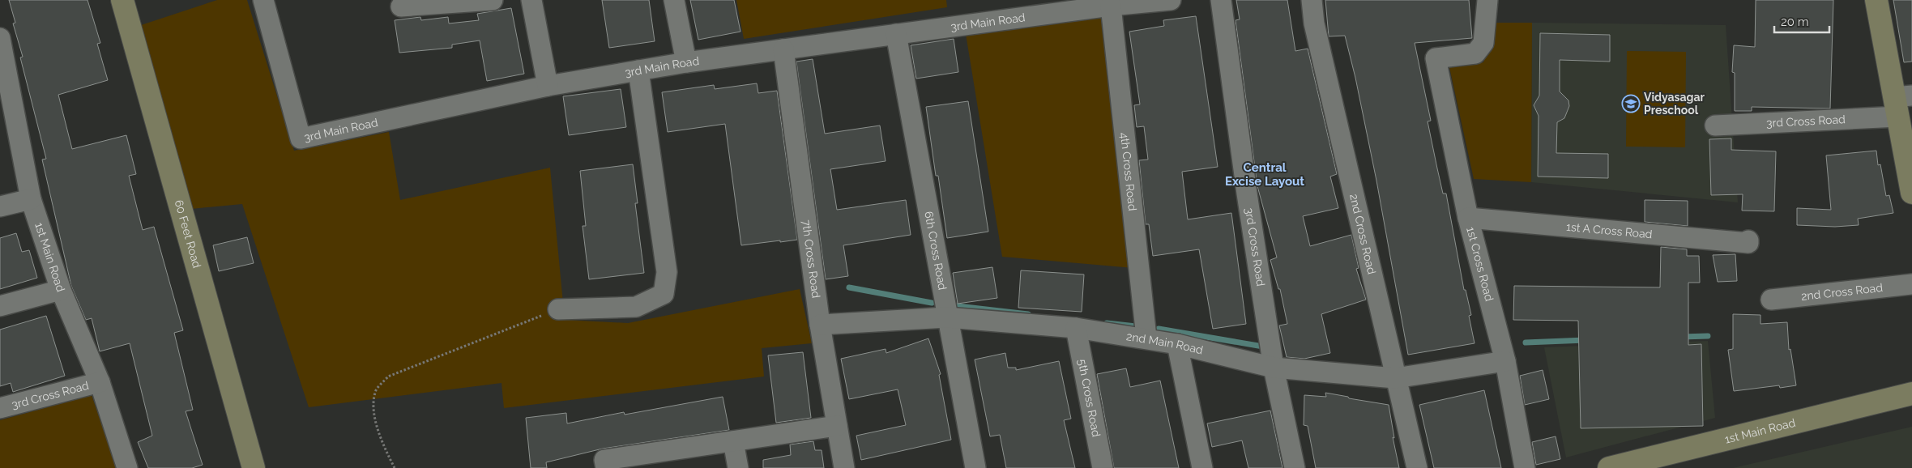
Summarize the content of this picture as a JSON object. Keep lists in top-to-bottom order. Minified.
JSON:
{"streets":{"street":["3rd Main Road","3rd Cross Road","4th Cross Road","1st A Cross Road","60 Feet Road","2nd Cross Road","6th Cross Road","1st Main Road","7th Cross Road","1st Cross Road","2nd Main Road","5th Cross Road"]},"crossings":[["3rd Main Road","4th Cross Road"],["3rd Main Road","6th Cross Road"],["3rd Main Road","7th Cross Road"],["3rd Cross Road","1st Main Road"],["3rd Cross Road","2nd Main Road"],["4th Cross Road","2nd Main Road"],["1st A Cross Road","1st Cross Road"],["2nd Cross Road","2nd Main Road"],["6th Cross Road","2nd Main Road"],["7th Cross Road","2nd Main Road"],["1st Cross Road","2nd Main Road"],["2nd Main Road","5th Cross Road"]],"districts":["Central Excise Layout"],"places":{"school or university":["Vidyasagar Preschool"]},"scale_bar":"20 m"}
